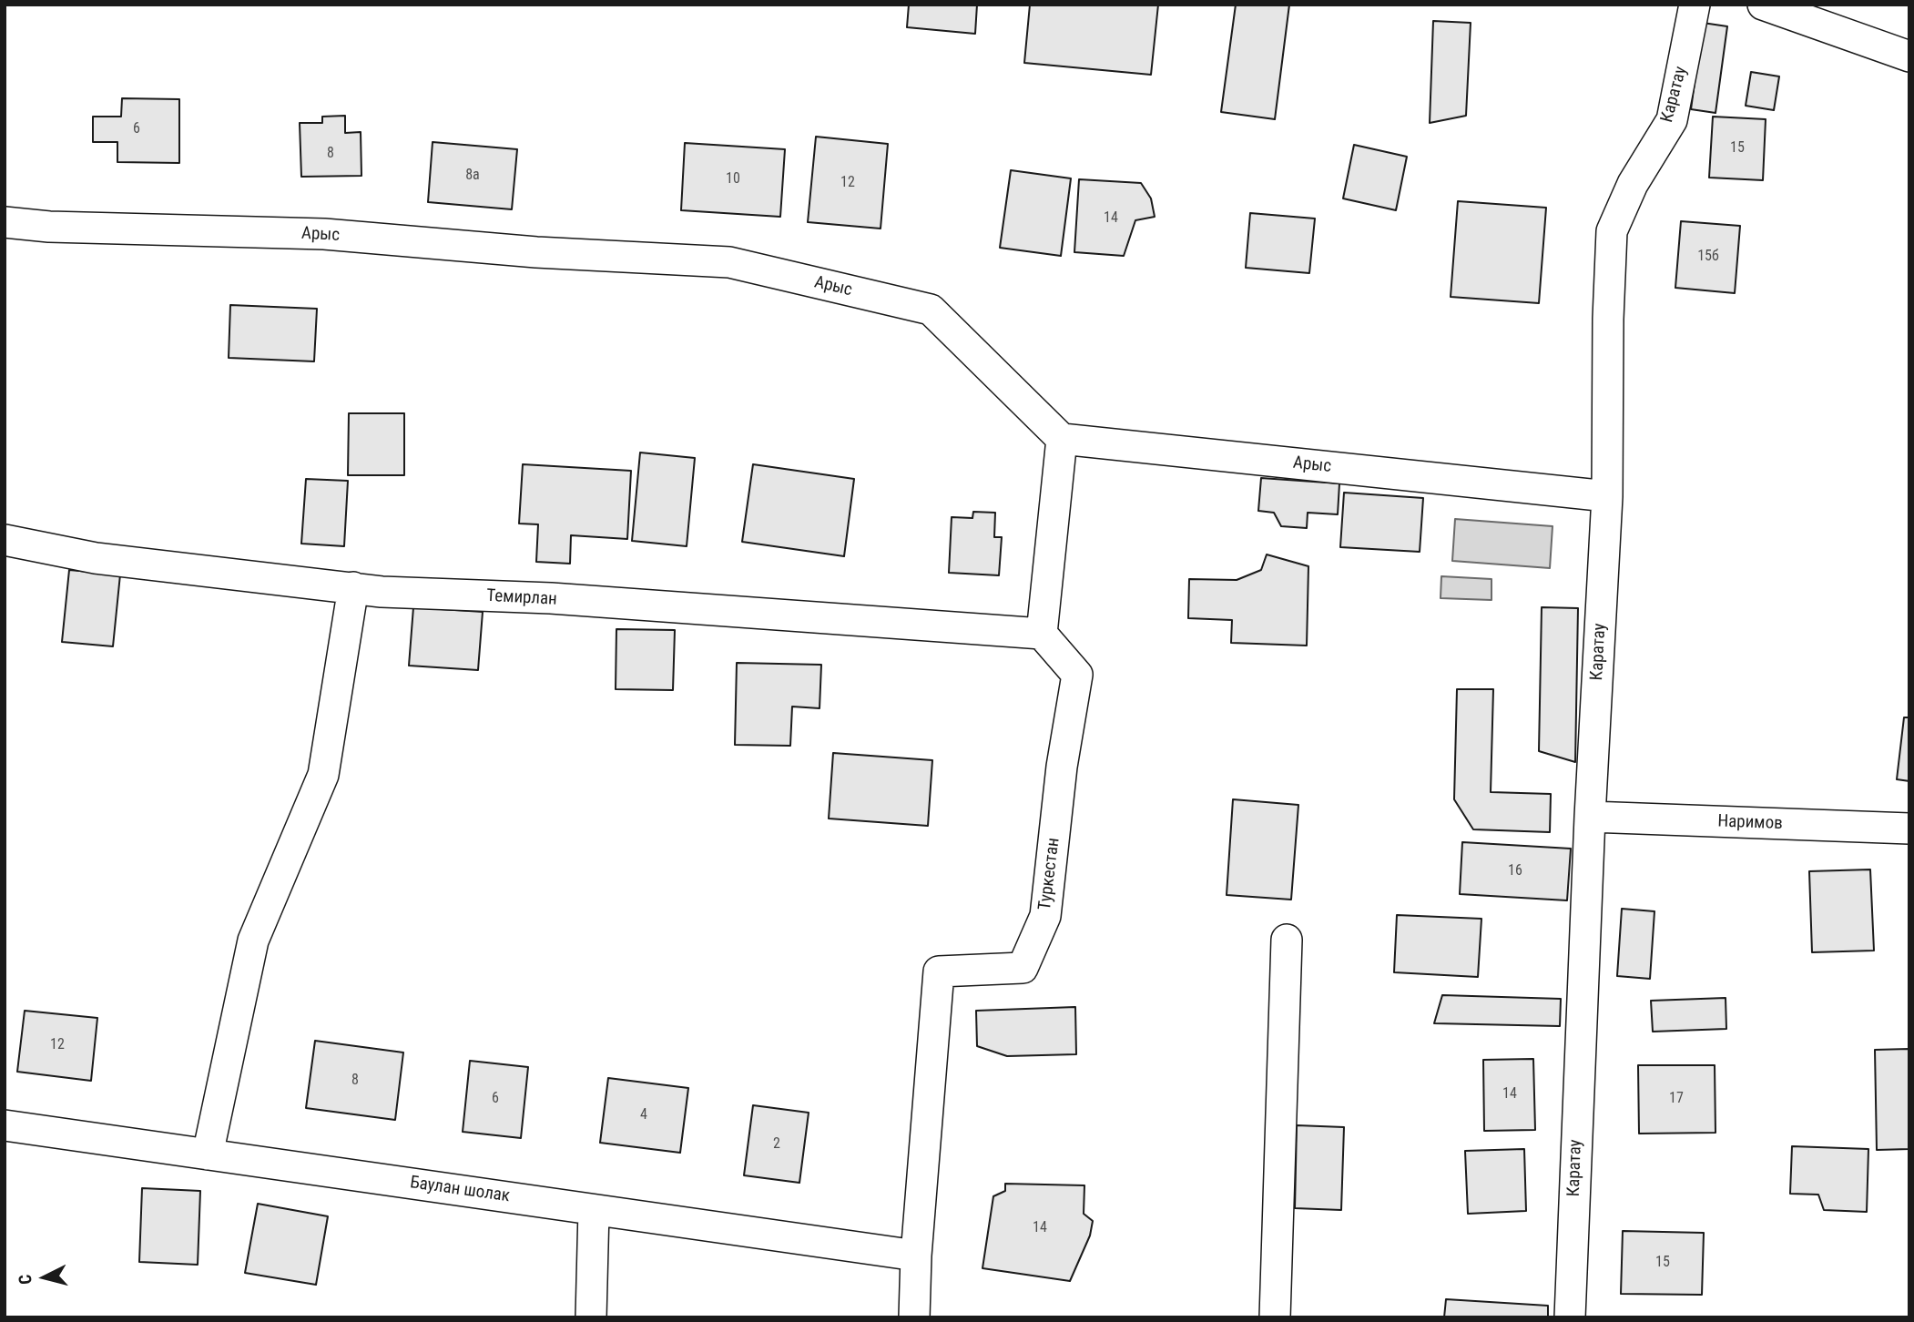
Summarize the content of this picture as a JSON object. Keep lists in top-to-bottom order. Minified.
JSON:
{"streets":{"street":["Каратау","Арыс","Темирлан","Наримов","Туркестан","Баулан шолак"]},"crossings":[["Каратау","Арыс"],["Каратау","Наримов"],["Темирлан","Туркестан"],["Туркестан","Баулан шолак"]],"house_numbers":["6","15","8","8а","10","12","14","15б","16","12","8","14","6","17","4","2","14","15"],"north":"left"}
